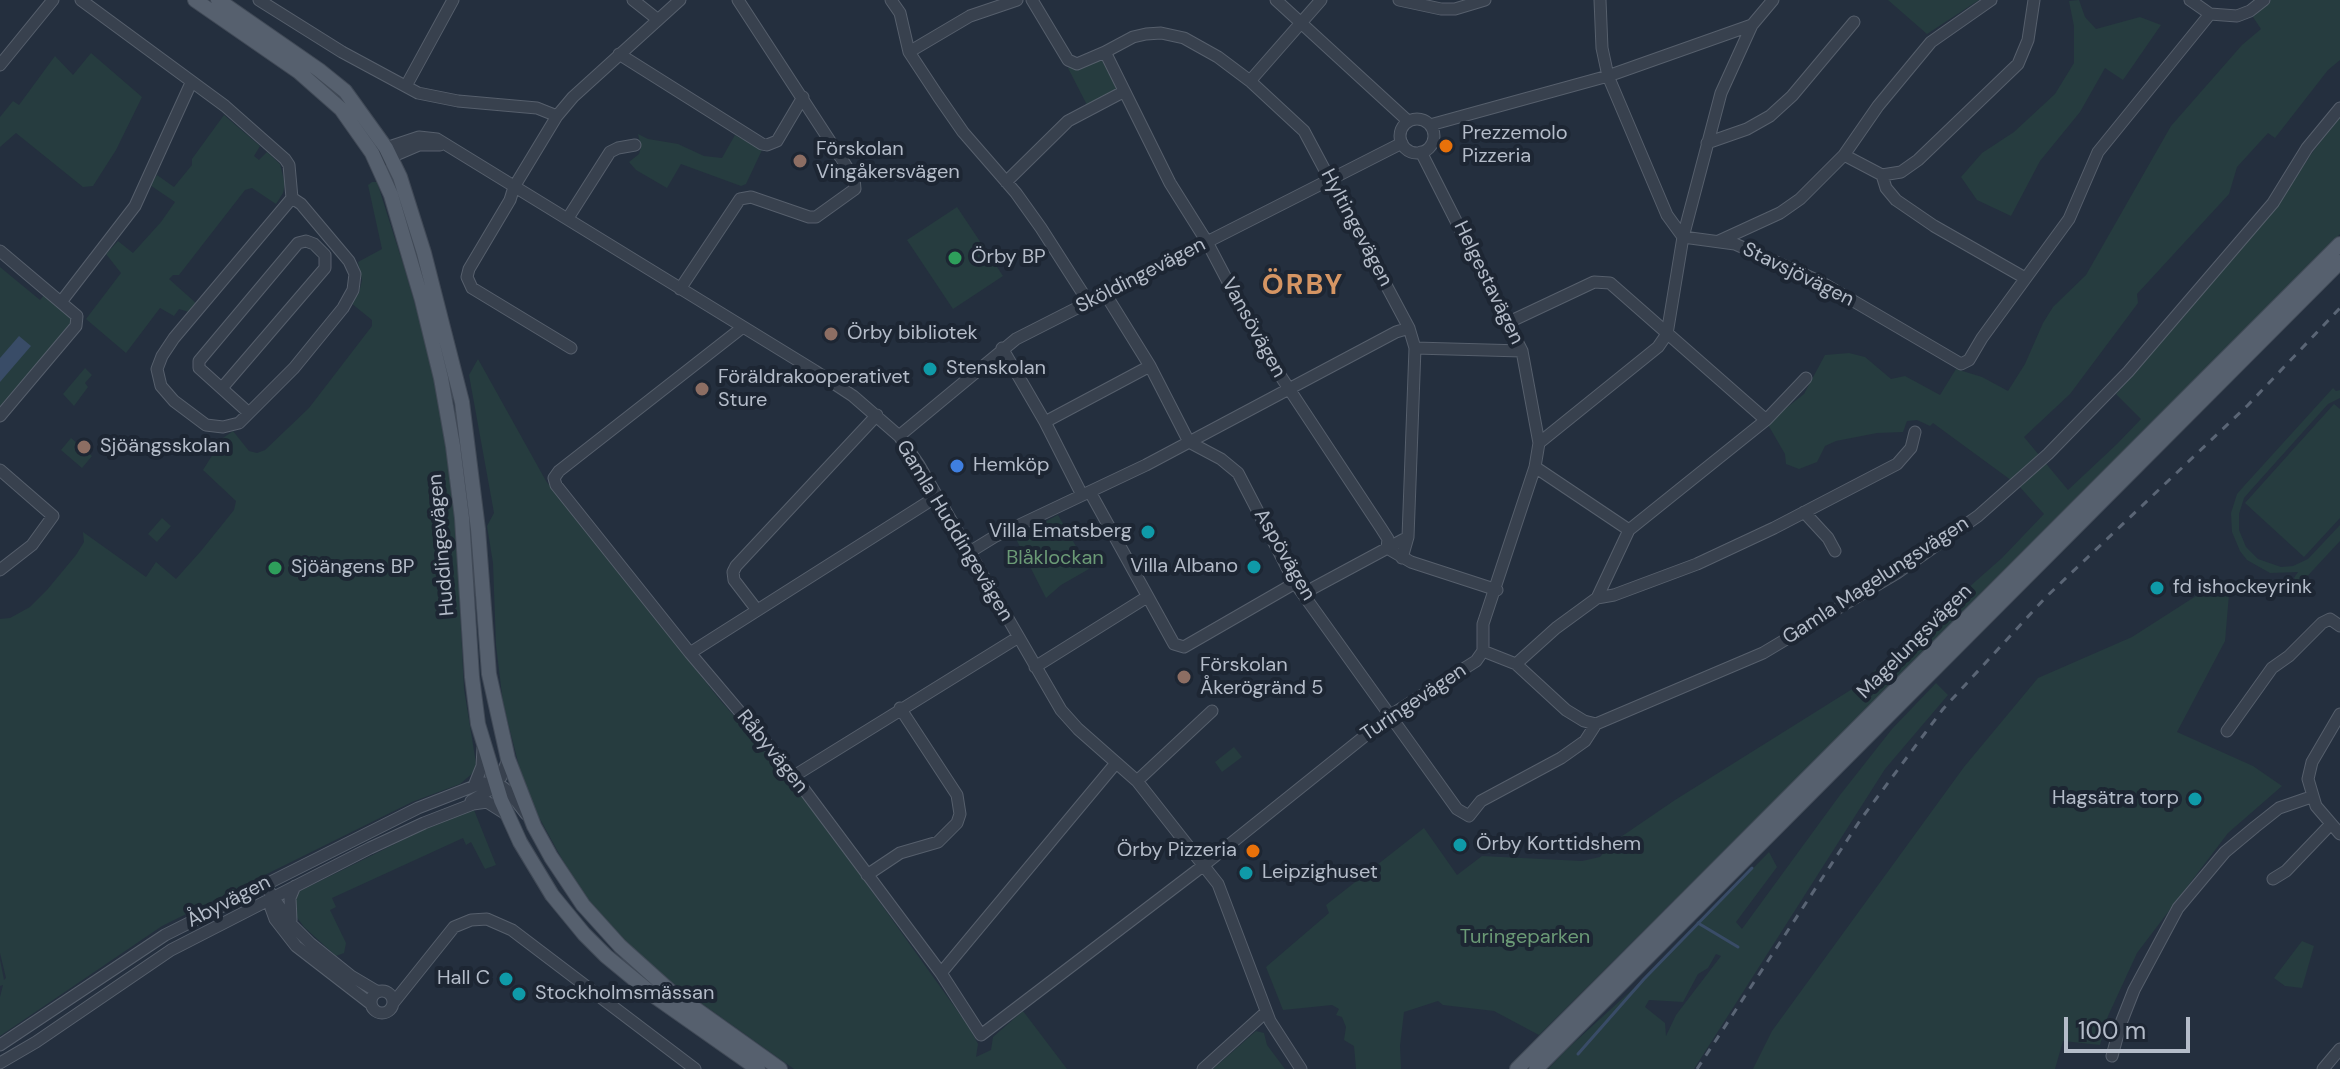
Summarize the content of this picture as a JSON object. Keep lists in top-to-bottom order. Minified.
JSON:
{"streets":{"main road":["Huddingevägen","Magelungsvägen"],"street":["Hyltingevägen","Stavsjövägen","Sköldingevägen","Helgestavägen","Vansövägen","Gamla Huddingevägen","Aspövägen","Gamla Magelungsvägen","Turingevägen","Råbyvägen","Åbyvägen"]},"crossings":[["Hyltingevägen","Sköldingevägen"],["Hyltingevägen","Vansövägen"],["Sköldingevägen","Helgestavägen"],["Sköldingevägen","Vansövägen"],["Sköldingevägen","Gamla Huddingevägen"],["Helgestavägen","Turingevägen"],["Gamla Huddingevägen","Huddingevägen"],["Gamla Huddingevägen","Turingevägen"],["Gamla Huddingevägen","Råbyvägen"],["Huddingevägen","Åbyvägen"],["Aspövägen","Gamla Magelungsvägen"],["Aspövägen","Turingevägen"],["Turingevägen","Råbyvägen"]],"districts":["ÖRBY"],"parks":["Blåklockan","Turingeparken"],"places":["Prezzemolo Pizzeria","Förskolan Vingåkersvägen","Örby BP","Örby bibliotek","Stenskolan","Föräldrakooperativet Sture","Sjöängsskolan","Hemköp","Villa Ematsberg","Villa Albano","Sjöängens BP","fd ishockeyrink","Förskolan Åkerögränd 5","Hagsätra torp","Örby Korttidshem","Örby Pizzeria","Leipzighuset","Hall C","Stockholmsmässan"],"scale_bar":"100 m"}
